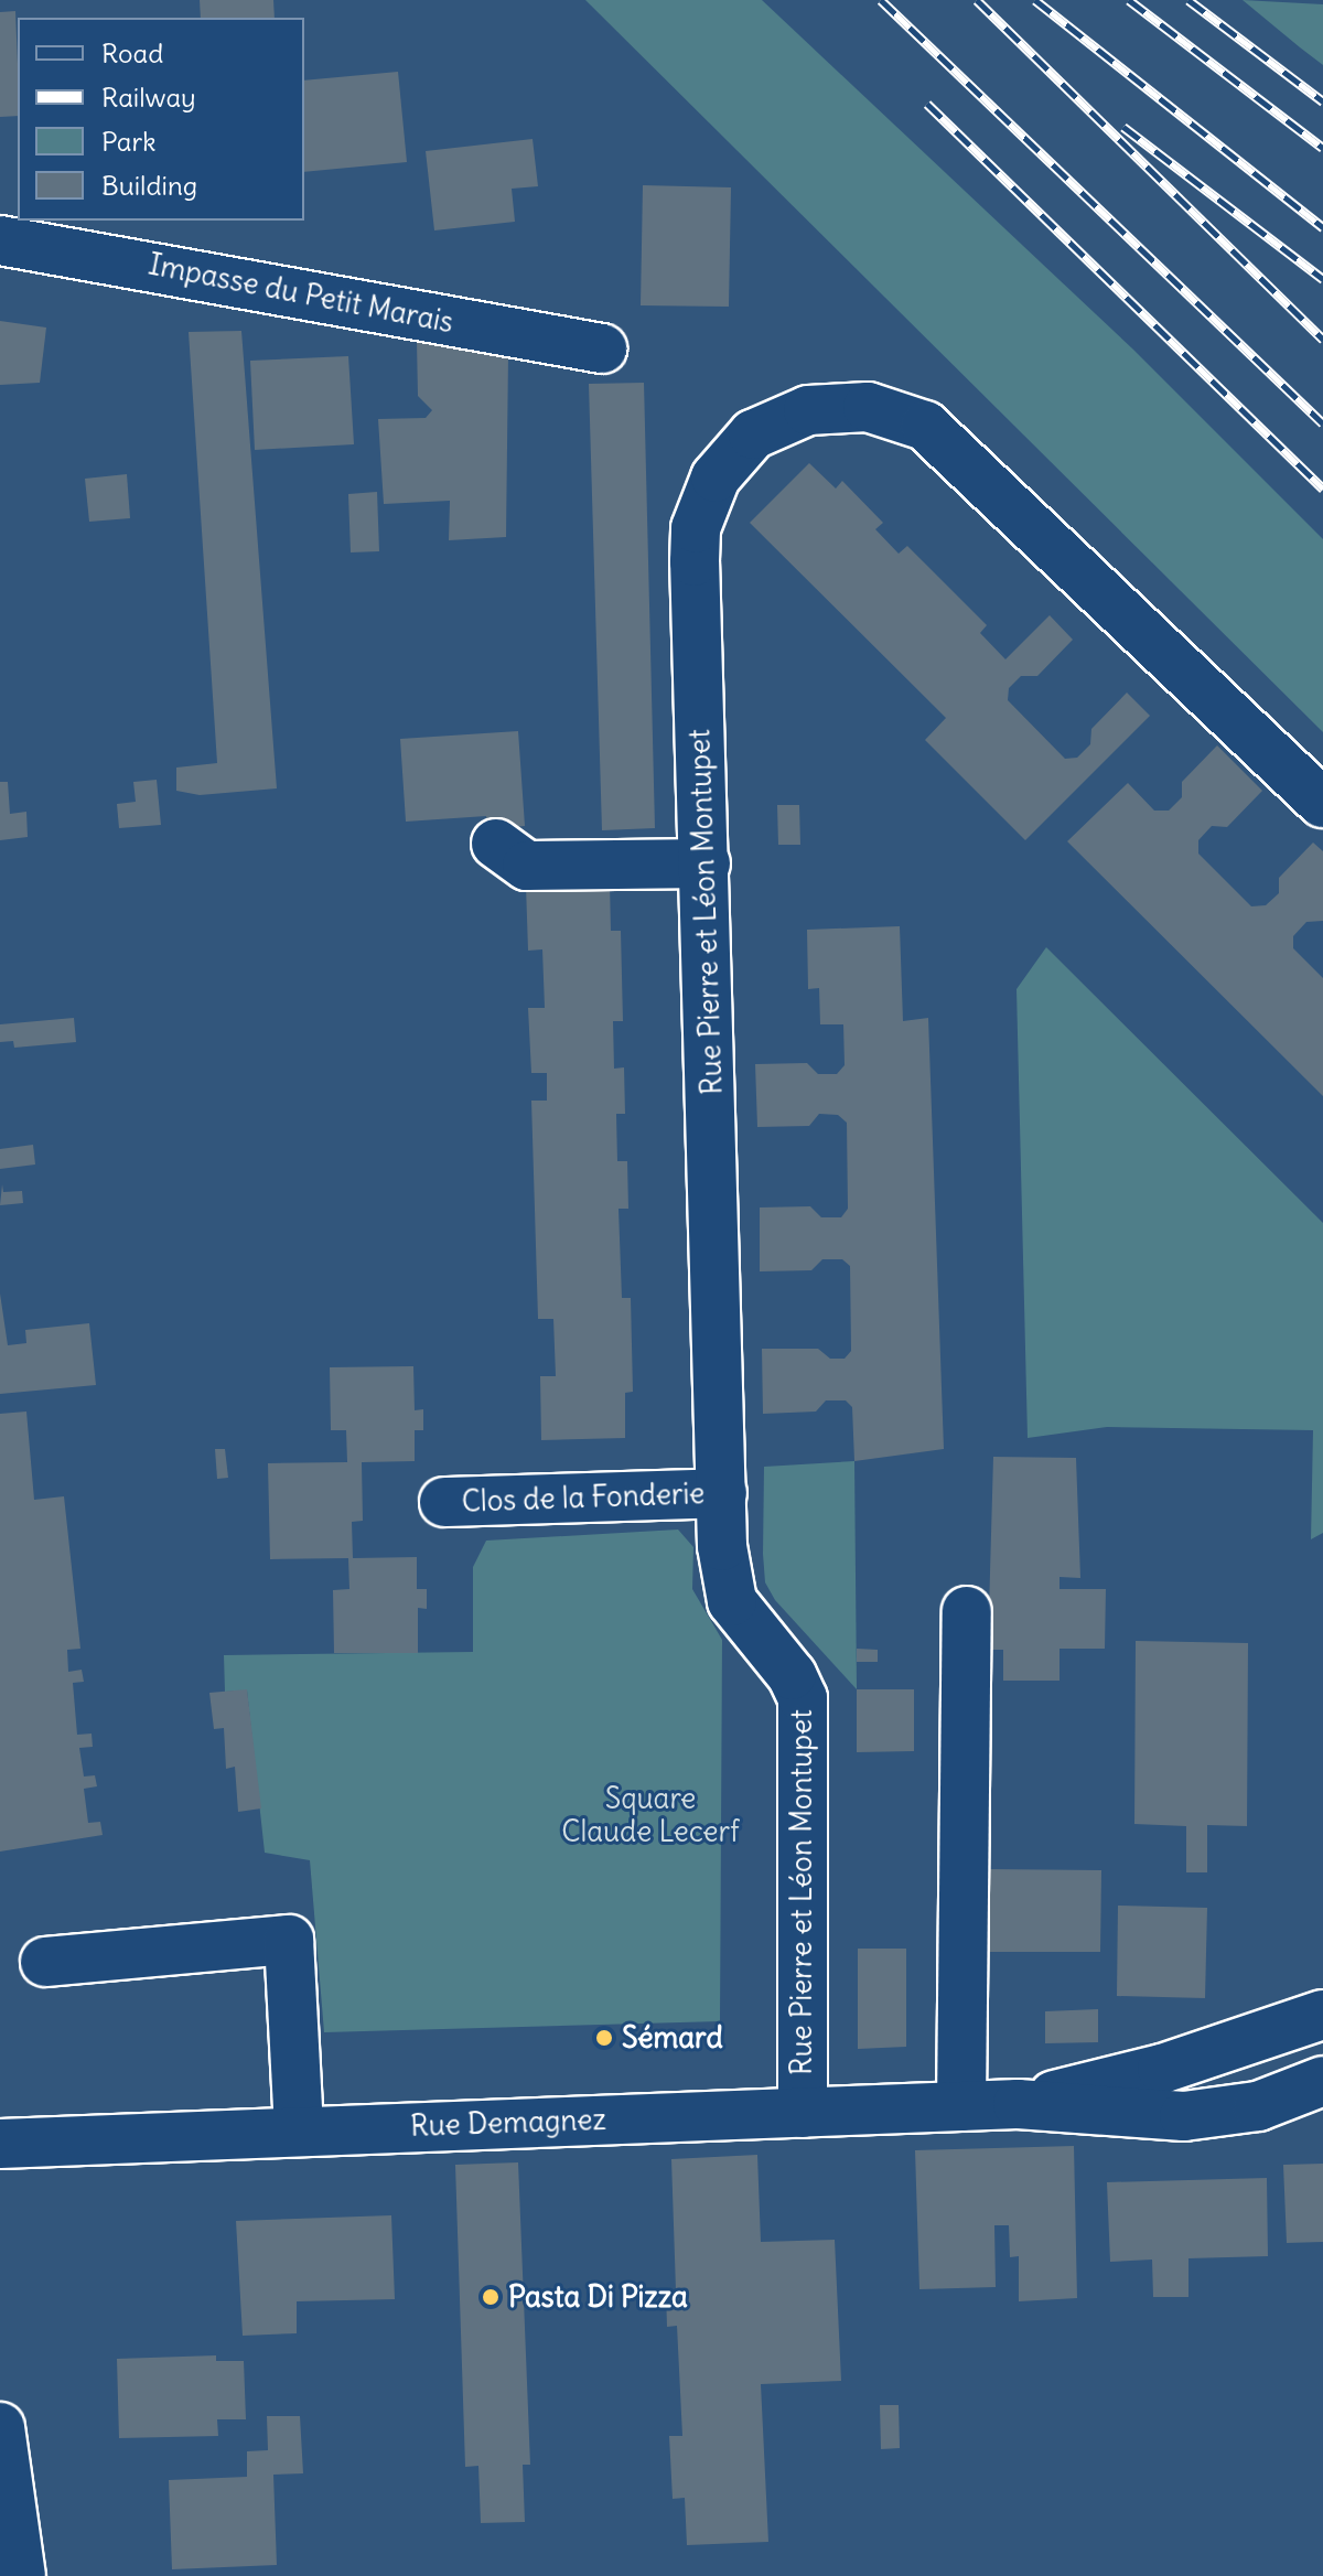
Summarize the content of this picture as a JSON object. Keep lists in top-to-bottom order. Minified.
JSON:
{"streets":{"street":["Impasse du Petit Marais","Rue Pierre et Léon Montupet","Clos de la Fonderie","Rue Demagnez"]},"crossings":[["Rue Pierre et Léon Montupet","Clos de la Fonderie"],["Rue Pierre et Léon Montupet","Rue Demagnez"]],"parks":["Square Claude Lecerf"],"places":["Sémard","Pasta Di Pizza"],"legend":["Road","Railway","Park","Building"]}
